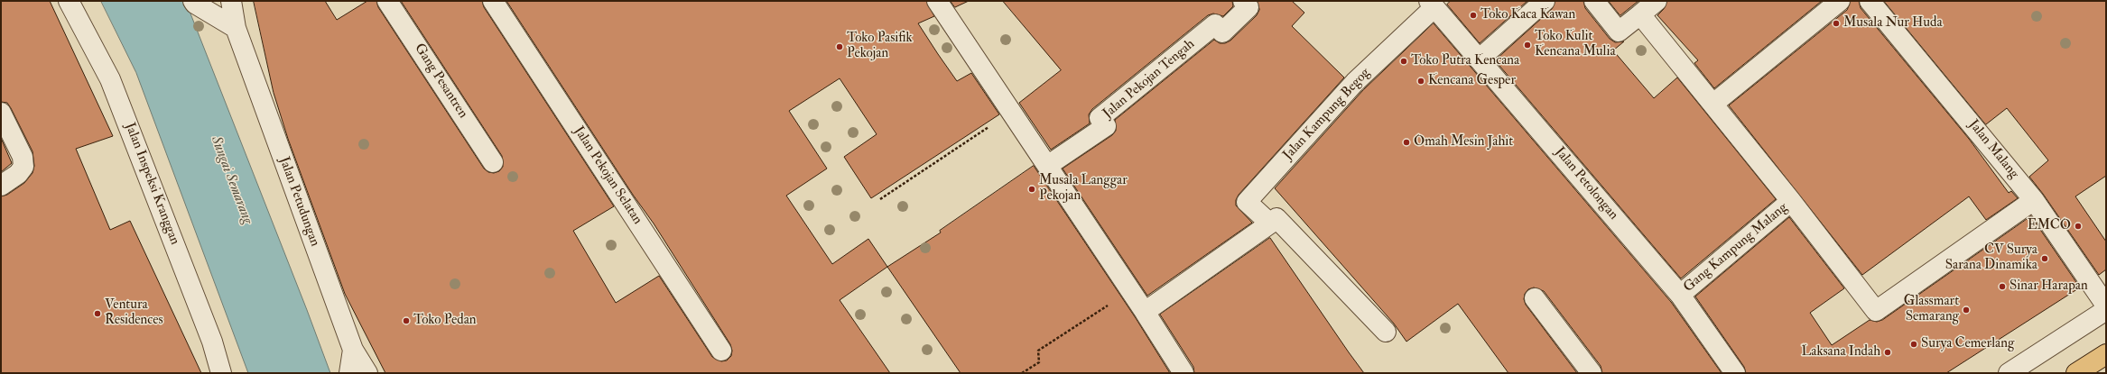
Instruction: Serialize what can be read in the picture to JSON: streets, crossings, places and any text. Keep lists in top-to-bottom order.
{
  "streets": {
    "street": [
      "Jalan Pekojan Tengah",
      "Gang Pesantren",
      "Jalan Kampung Begog",
      "Jalan Malang",
      "Jalan Pekojan Selatan",
      "Jalan Inspeksi Kranggan",
      "Jalan Petolongan",
      "Jalan Petudungan",
      "Gang Kampung Malang"
    ]
  },
  "crossings": [
    ["Jalan Kampung Begog", "Jalan Petolongan"],
    ["Jalan Malang", "Gang Kampung Malang"],
    ["Jalan Petolongan", "Gang Kampung Malang"]
  ],
  "water": ["Sungai Semarang"],
  "places": [
    "Toko Kaca Kawan",
    "Musala Nur Huda",
    "Toko Kulit Kencana Mulia",
    "Toko Pasifik Pekojan",
    "Toko Putra Kencana",
    "Kencana Gesper",
    "Omah Mesin Jahit",
    "Musala Langgar Pekojan",
    "EMCO",
    "CV Surya Sarana Dinamika",
    "Sinar Harapan",
    "Glassmart Semarang",
    "Ventura Residences",
    "Toko Pedan",
    "Surya Cemerlang",
    "Laksana Indah"
  ]
}
